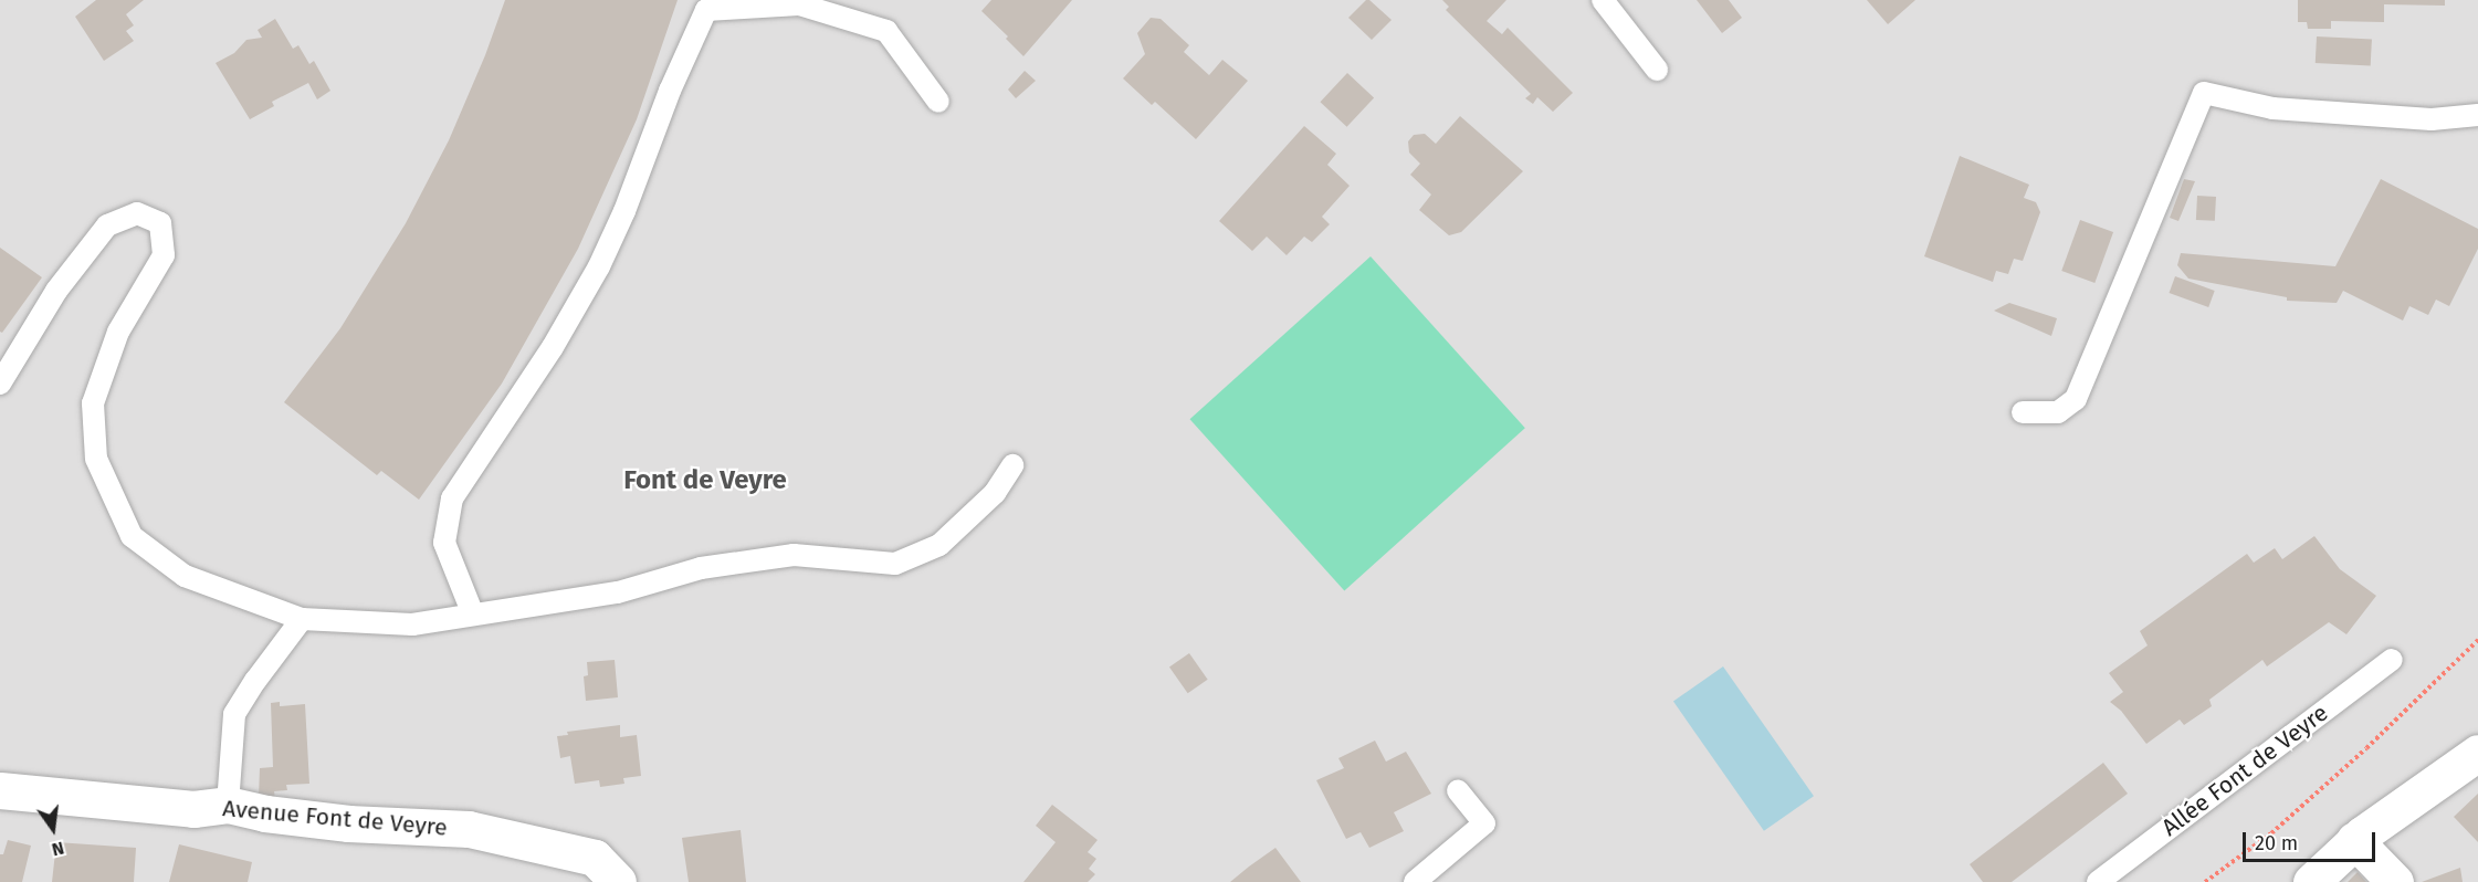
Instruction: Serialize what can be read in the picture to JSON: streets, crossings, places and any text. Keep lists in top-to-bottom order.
{
  "streets": {
    "street": ["Avenue Font de Veyre"],
    "lane": ["Allée Font de Veyre"]
  },
  "districts": ["Font de Veyre"],
  "scale_bar": "20 m",
  "north": "bottom"
}
